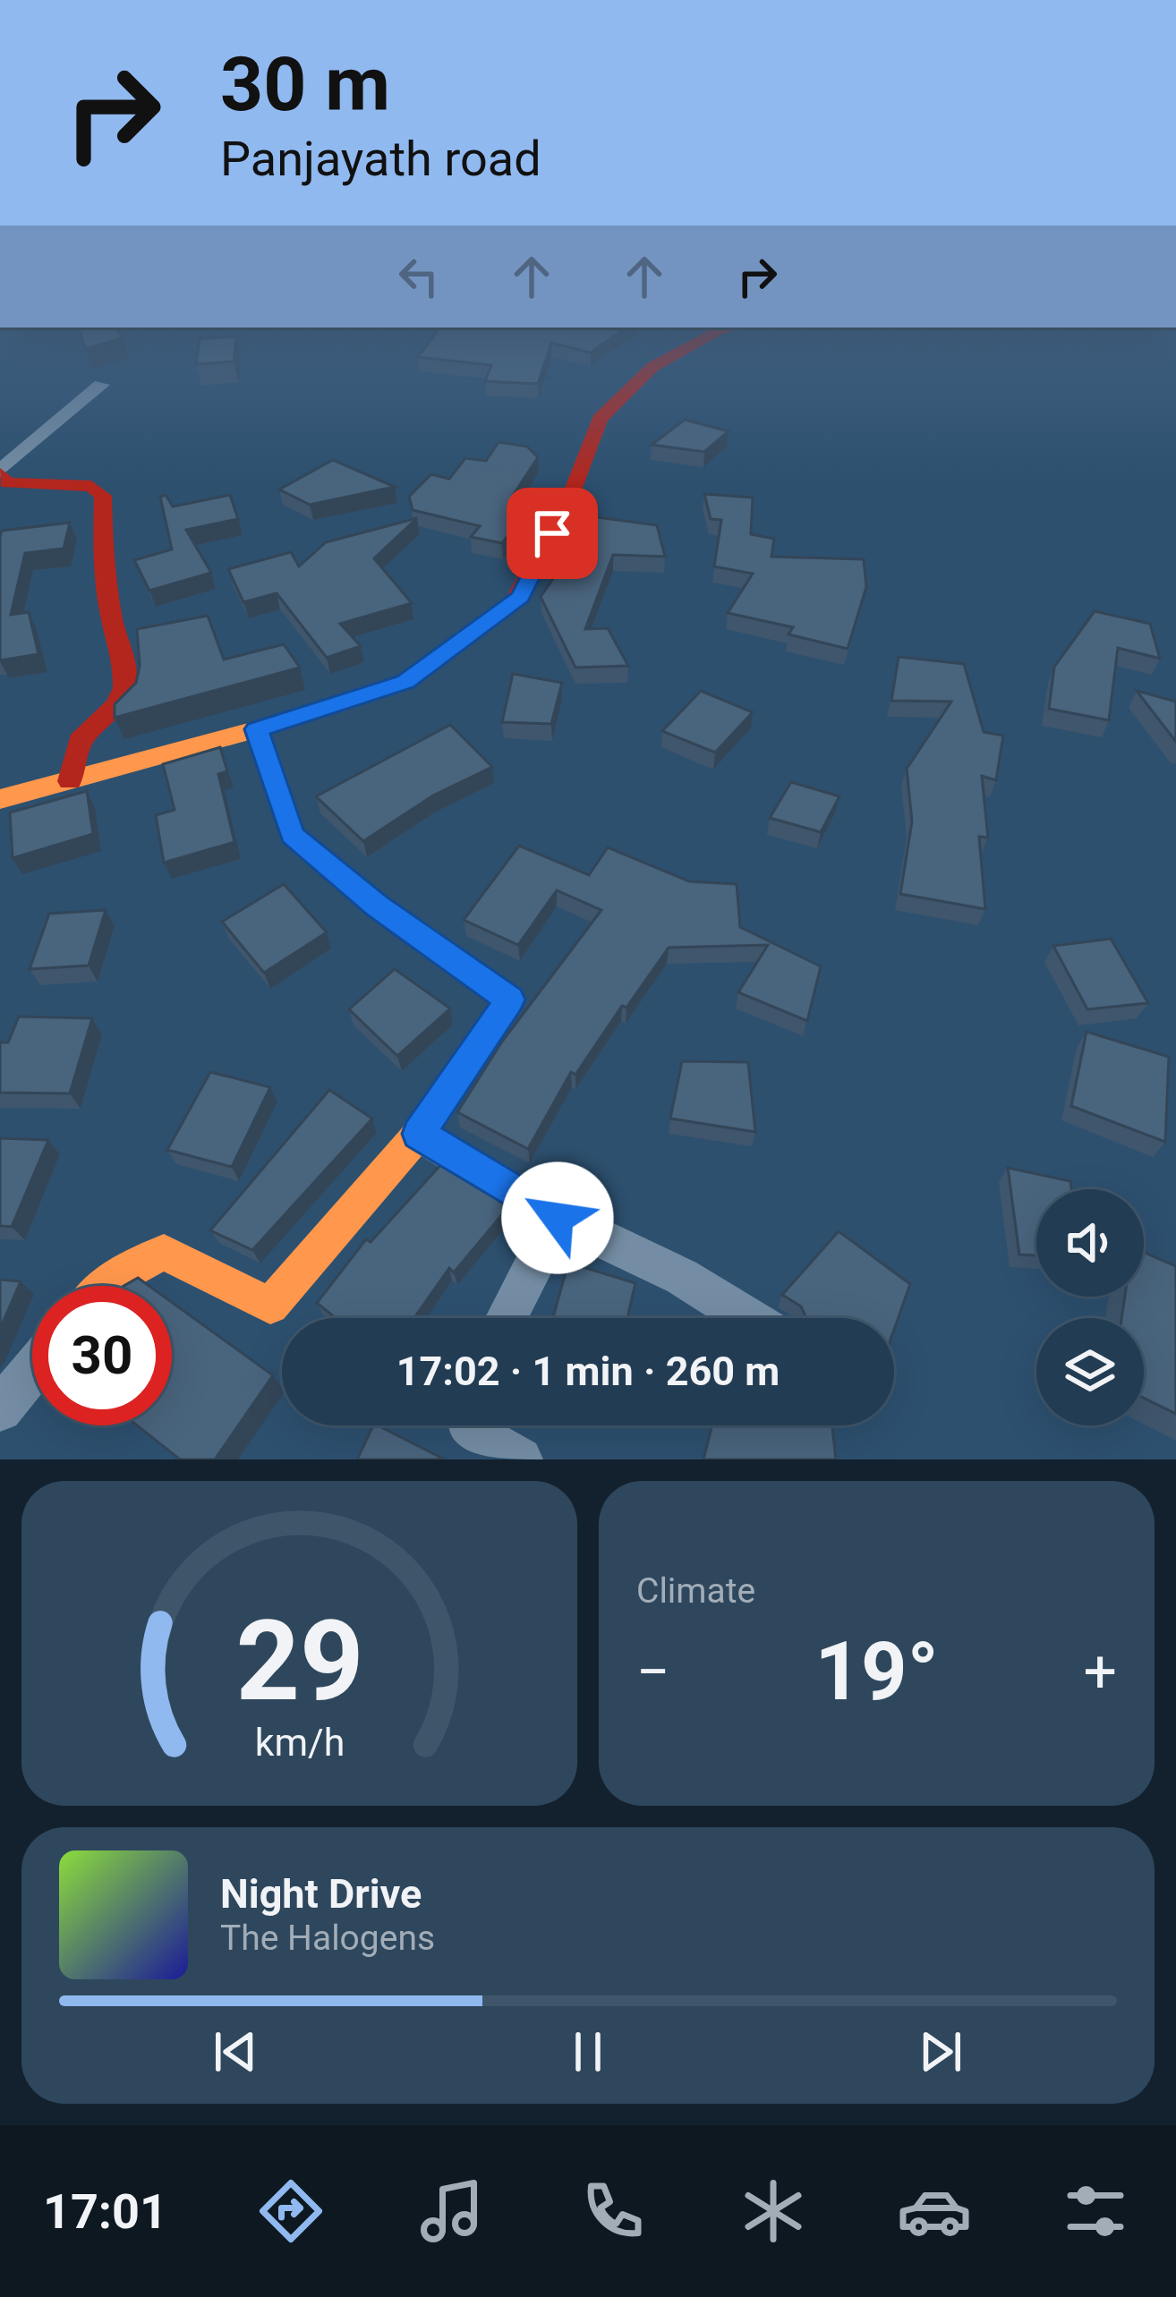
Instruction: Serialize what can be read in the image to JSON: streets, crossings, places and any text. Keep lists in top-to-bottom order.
{
  "page": {
    "turn": ["30 m", "Panjayath road"],
    "limit": "30",
    "trip": "17:02 · 1 min · 260 m",
    "tile": "Climate",
    "heat": ["−", "19°", "+"],
    "song": ["Night Drive", "The Halogens"],
    "tabs": "17:01",
    "gauge": ["29", "km/h"]
  }
}
